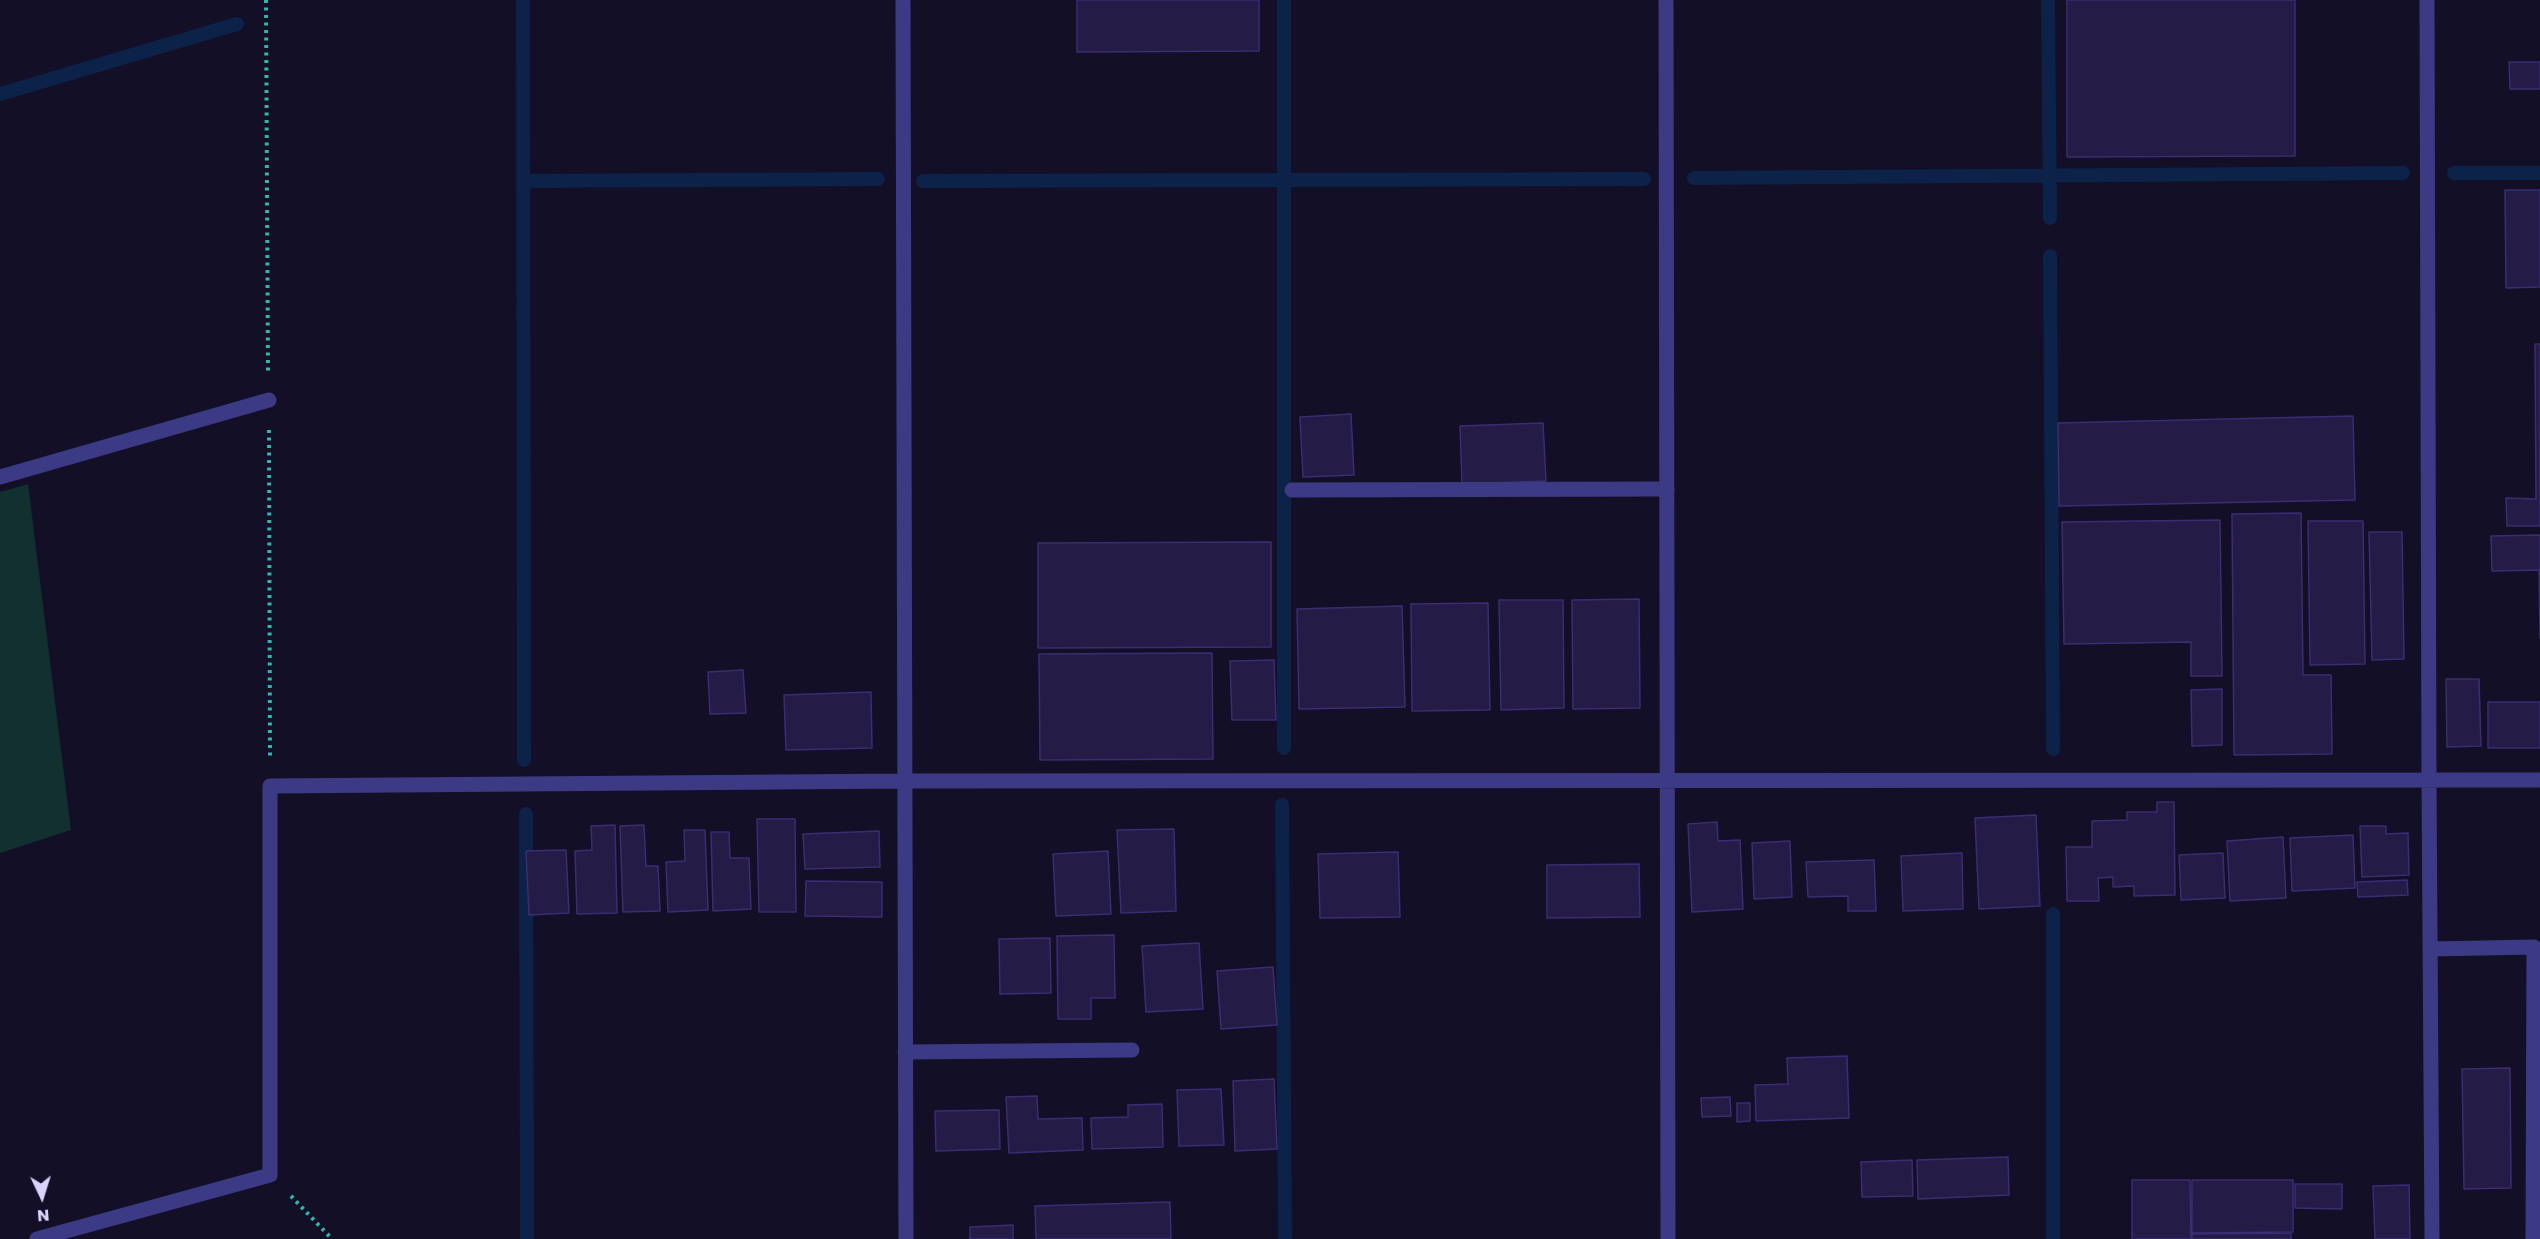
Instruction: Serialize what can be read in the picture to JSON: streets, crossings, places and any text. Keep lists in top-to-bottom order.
{
  "north": "bottom"
}
